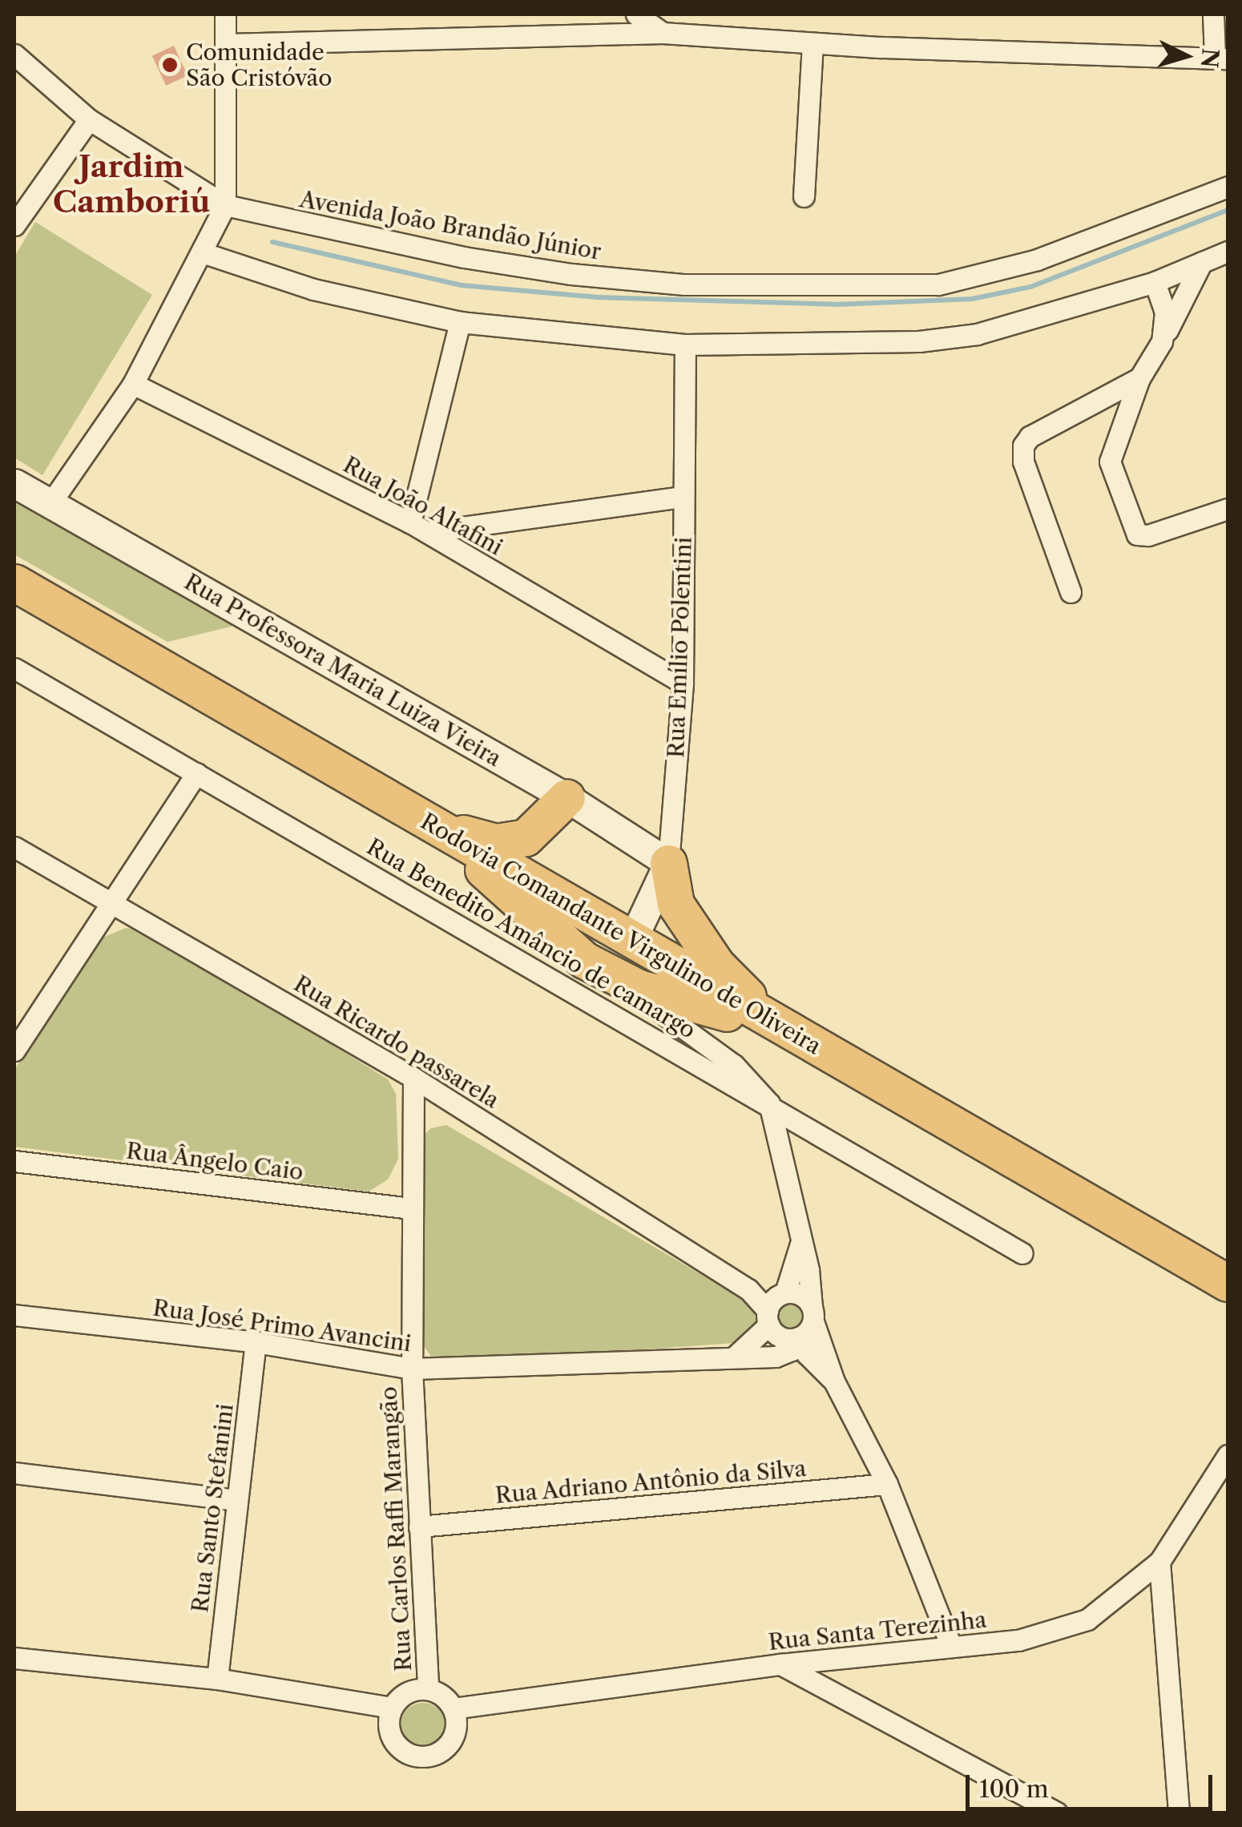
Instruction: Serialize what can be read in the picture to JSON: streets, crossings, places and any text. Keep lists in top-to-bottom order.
{
  "streets": {
    "highway": ["Rodovia Comandante Virgulino de Oliveira"],
    "street": [
      "Avenida João Brandão Júnior",
      "Rua João Altafini",
      "Rua Emílio Polentini",
      "Rua Professora Maria Luiza Vieira",
      "Rua Benedito Amâncio de camargo",
      "Rua Ricardo passarela",
      "Rua Ângelo Caio",
      "Rua José Primo Avancini",
      "Rua Adriano Antônio da Silva",
      "Rua Santo Stefanini",
      "Rua Carlos Raffi Marangão",
      "Rua Santa Terezinha"
    ]
  },
  "crossings": [
    ["Rua João Altafini", "Rua Emílio Polentini"],
    ["Rua Emílio Polentini", "Rua Professora Maria Luiza Vieira"],
    ["Rua Emílio Polentini", "Rodovia Comandante Virgulino de Oliveira"],
    ["Rua Ricardo passarela", "Rua José Primo Avancini"],
    ["Rua Ricardo passarela", "Rua Carlos Raffi Marangão"],
    ["Rua Ângelo Caio", "Rua Carlos Raffi Marangão"],
    ["Rua José Primo Avancini", "Rua Santo Stefanini"],
    ["Rua José Primo Avancini", "Rua Carlos Raffi Marangão"],
    ["Rua Adriano Antônio da Silva", "Rua Carlos Raffi Marangão"],
    ["Rua Carlos Raffi Marangão", "Rua Santa Terezinha"]
  ],
  "districts": ["Jardim Camboriú"],
  "places": ["Comunidade São Cristóvão"],
  "scale_bar": "100 m",
  "north": "right"
}
